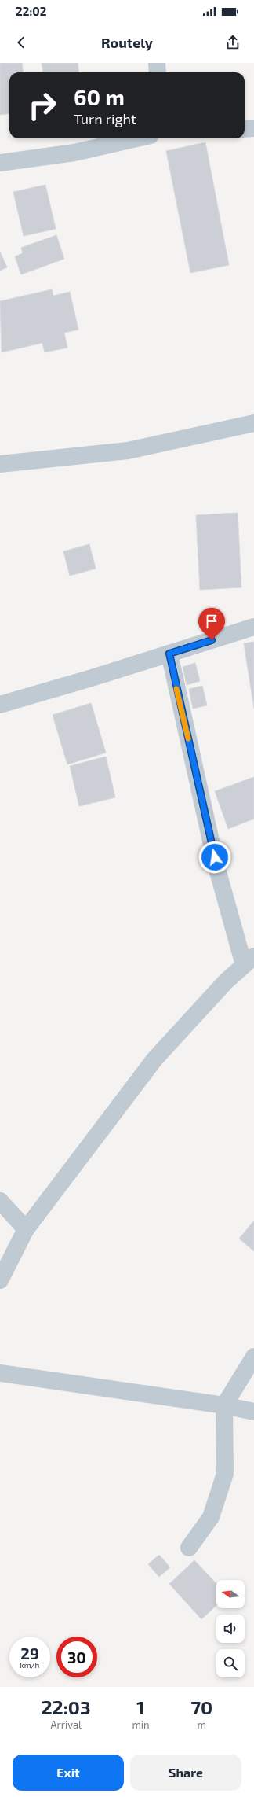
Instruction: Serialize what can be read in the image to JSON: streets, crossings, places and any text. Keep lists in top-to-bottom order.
{
  "north": "left",
  "page": {
    "status": "22:02",
    "header": "Routely",
    "turn": ["60 m", "Turn right"],
    "speed": "29 km/h",
    "limit": "30",
    "eta": [
      "22:03",
      "Arrival",
      "1",
      "min",
      "70",
      "m"
    ],
    "buttons": ["Exit", "Share"]
  }
}
